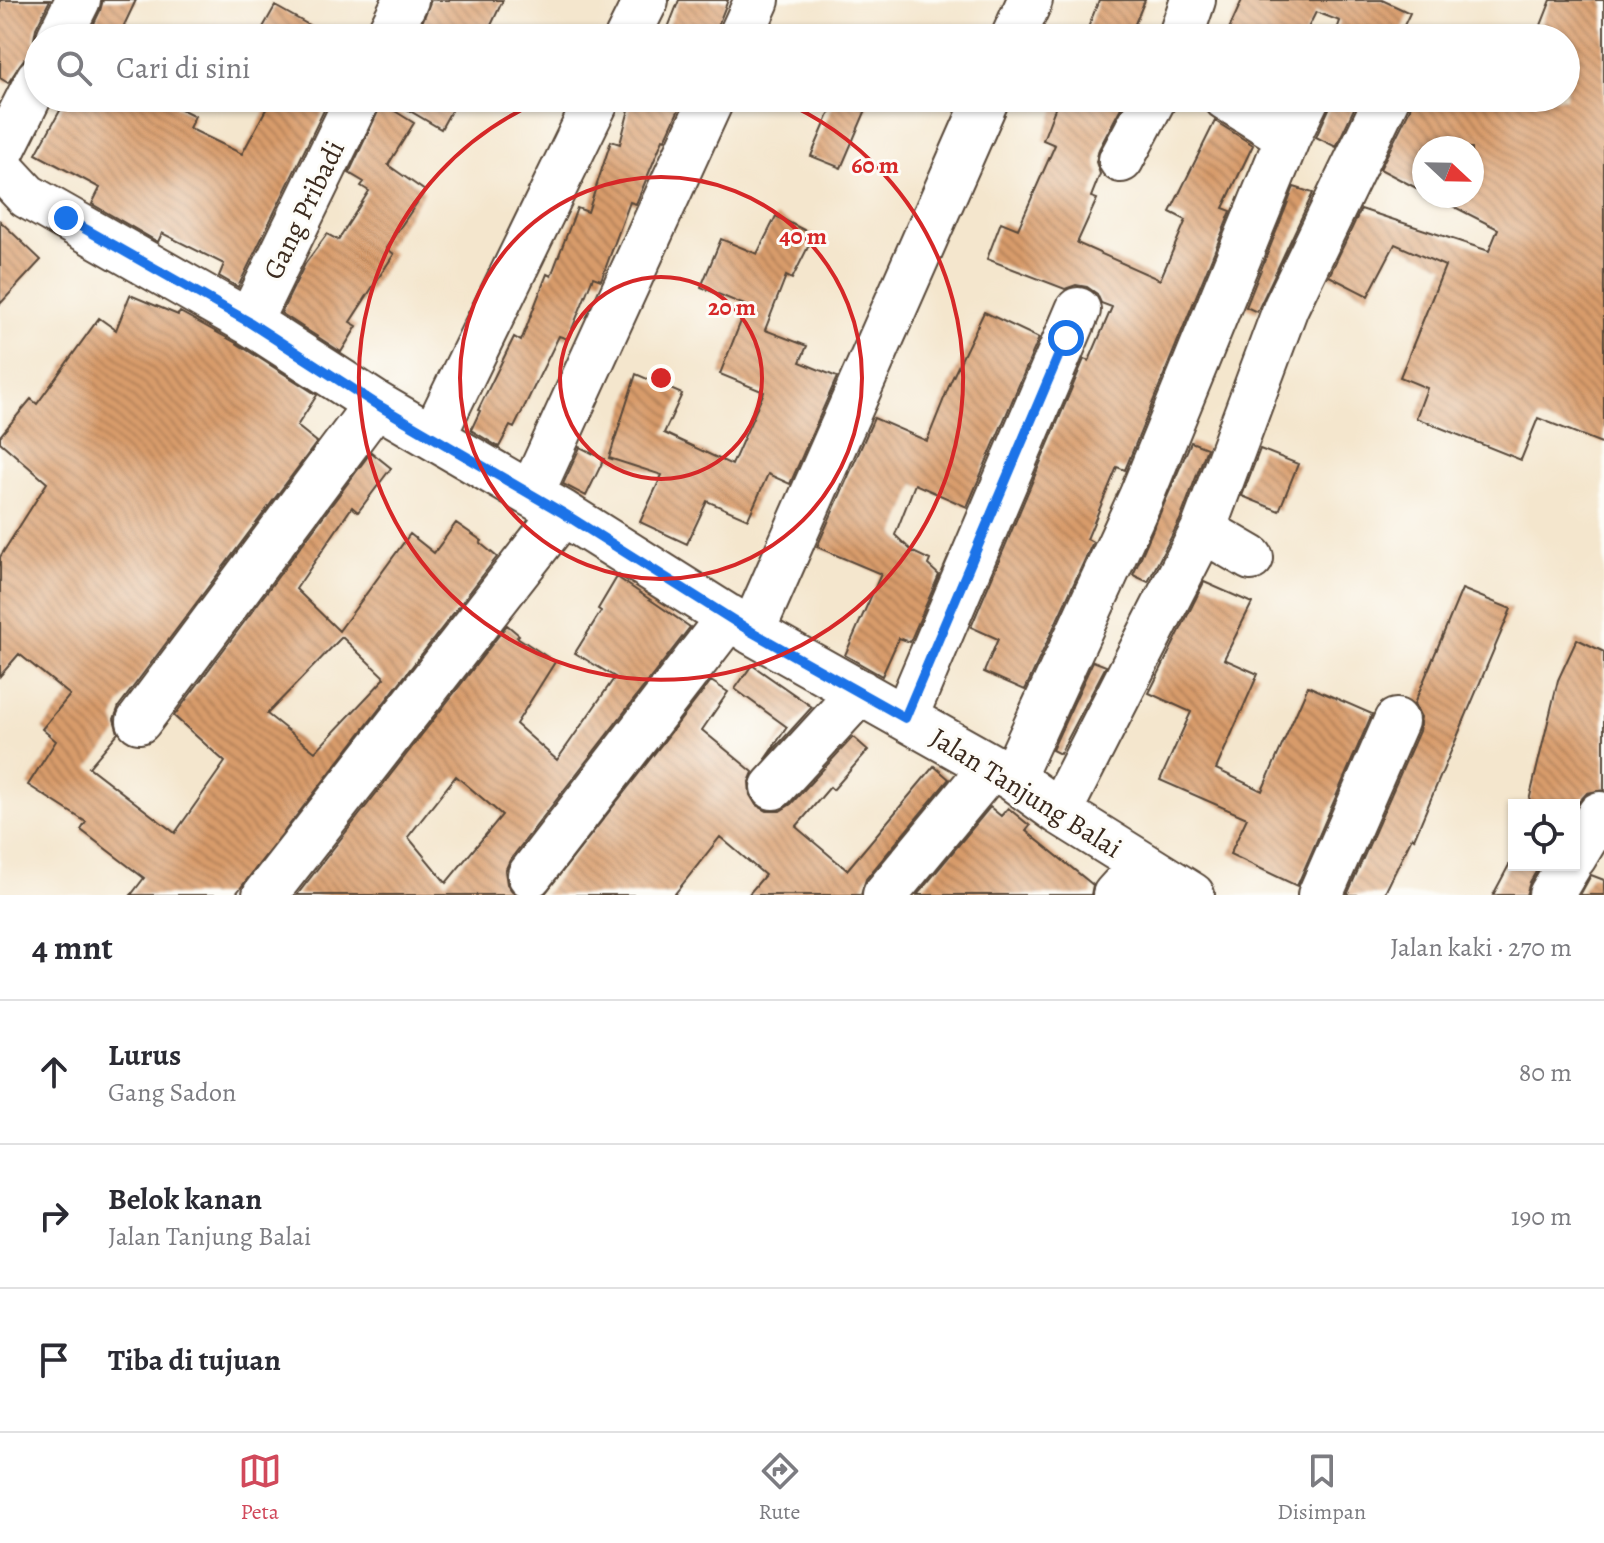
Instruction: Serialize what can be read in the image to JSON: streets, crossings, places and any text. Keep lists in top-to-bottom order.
{
  "streets": {
    "street": ["Gang Pribadi", "Jalan Tanjung Balai"]
  },
  "crossings": [
    ["Gang Pribadi", "Jalan Tanjung Balai"]
  ],
  "north": "right",
  "page": {
    "search": "Cari di sini",
    "heading": ["4 mnt", "Jalan kaki · 270 m"],
    "list": [
      ["Lurus", "Gang Sadon", "80 m"],
      ["Belok kanan", "Jalan Tanjung Balai", "190 m"],
      "Tiba di tujuan"
    ],
    "nav": ["Peta", "Rute", "Disimpan"]
  },
  "rings": ["60 m", "40 m", "20 m"]
}
